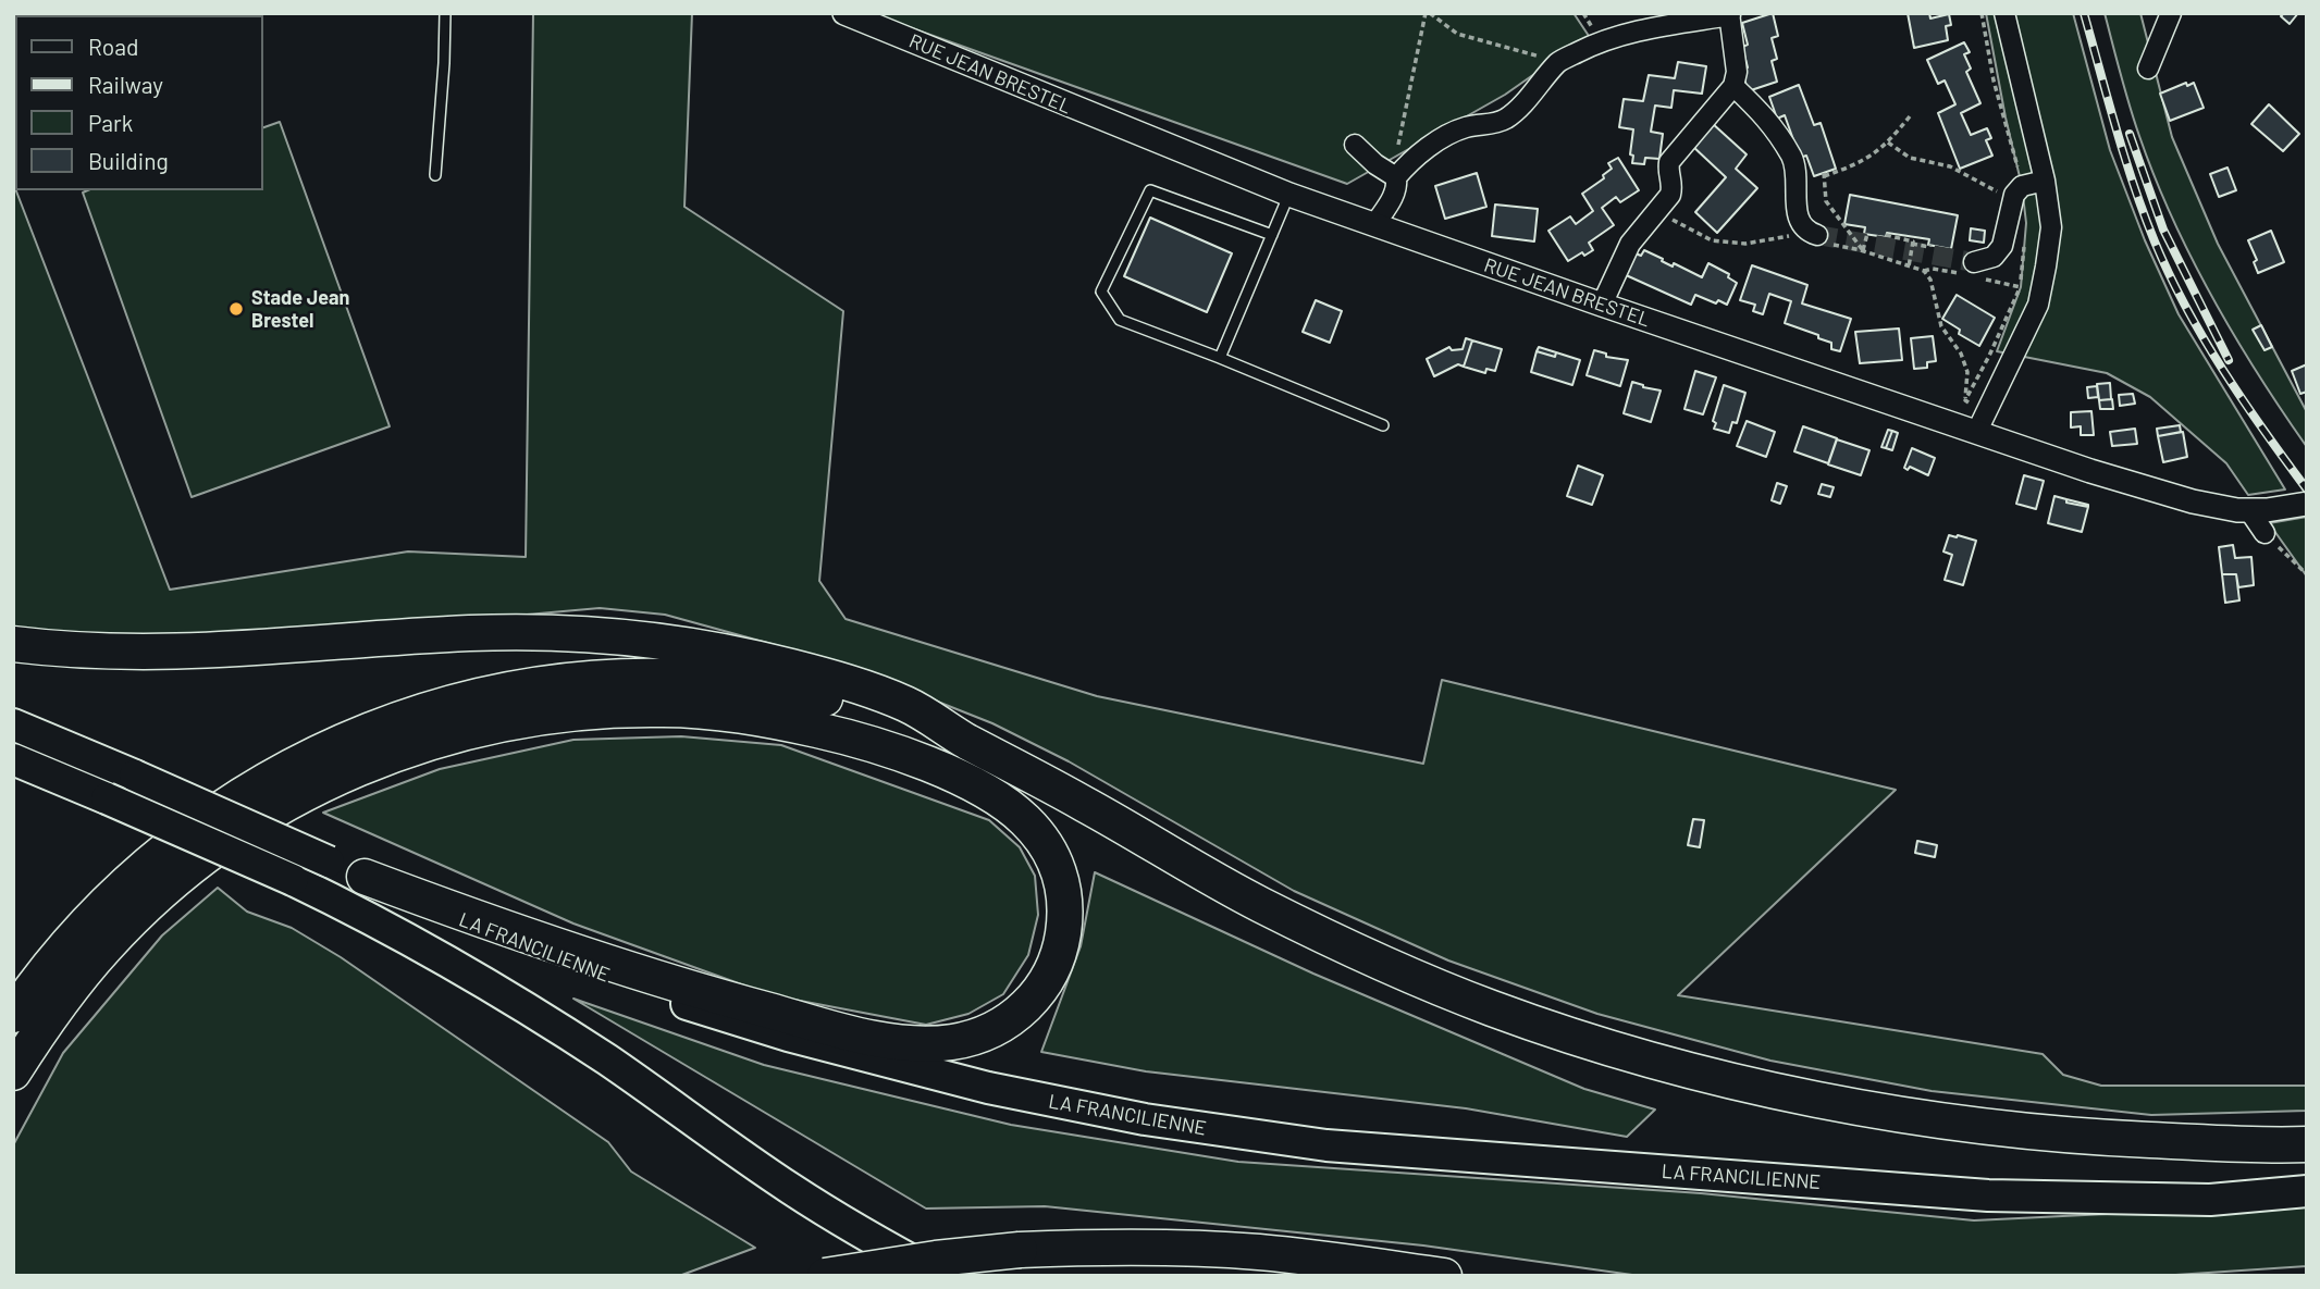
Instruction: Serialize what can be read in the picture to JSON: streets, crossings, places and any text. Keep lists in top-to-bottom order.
{
  "streets": {
    "highway": ["LA FRANCILIENNE"],
    "street": ["RUE JEAN BRESTEL"]
  },
  "places": ["Stade Jean Brestel"],
  "legend": [
    "Road",
    "Railway",
    "Park",
    "Building"
  ]
}
